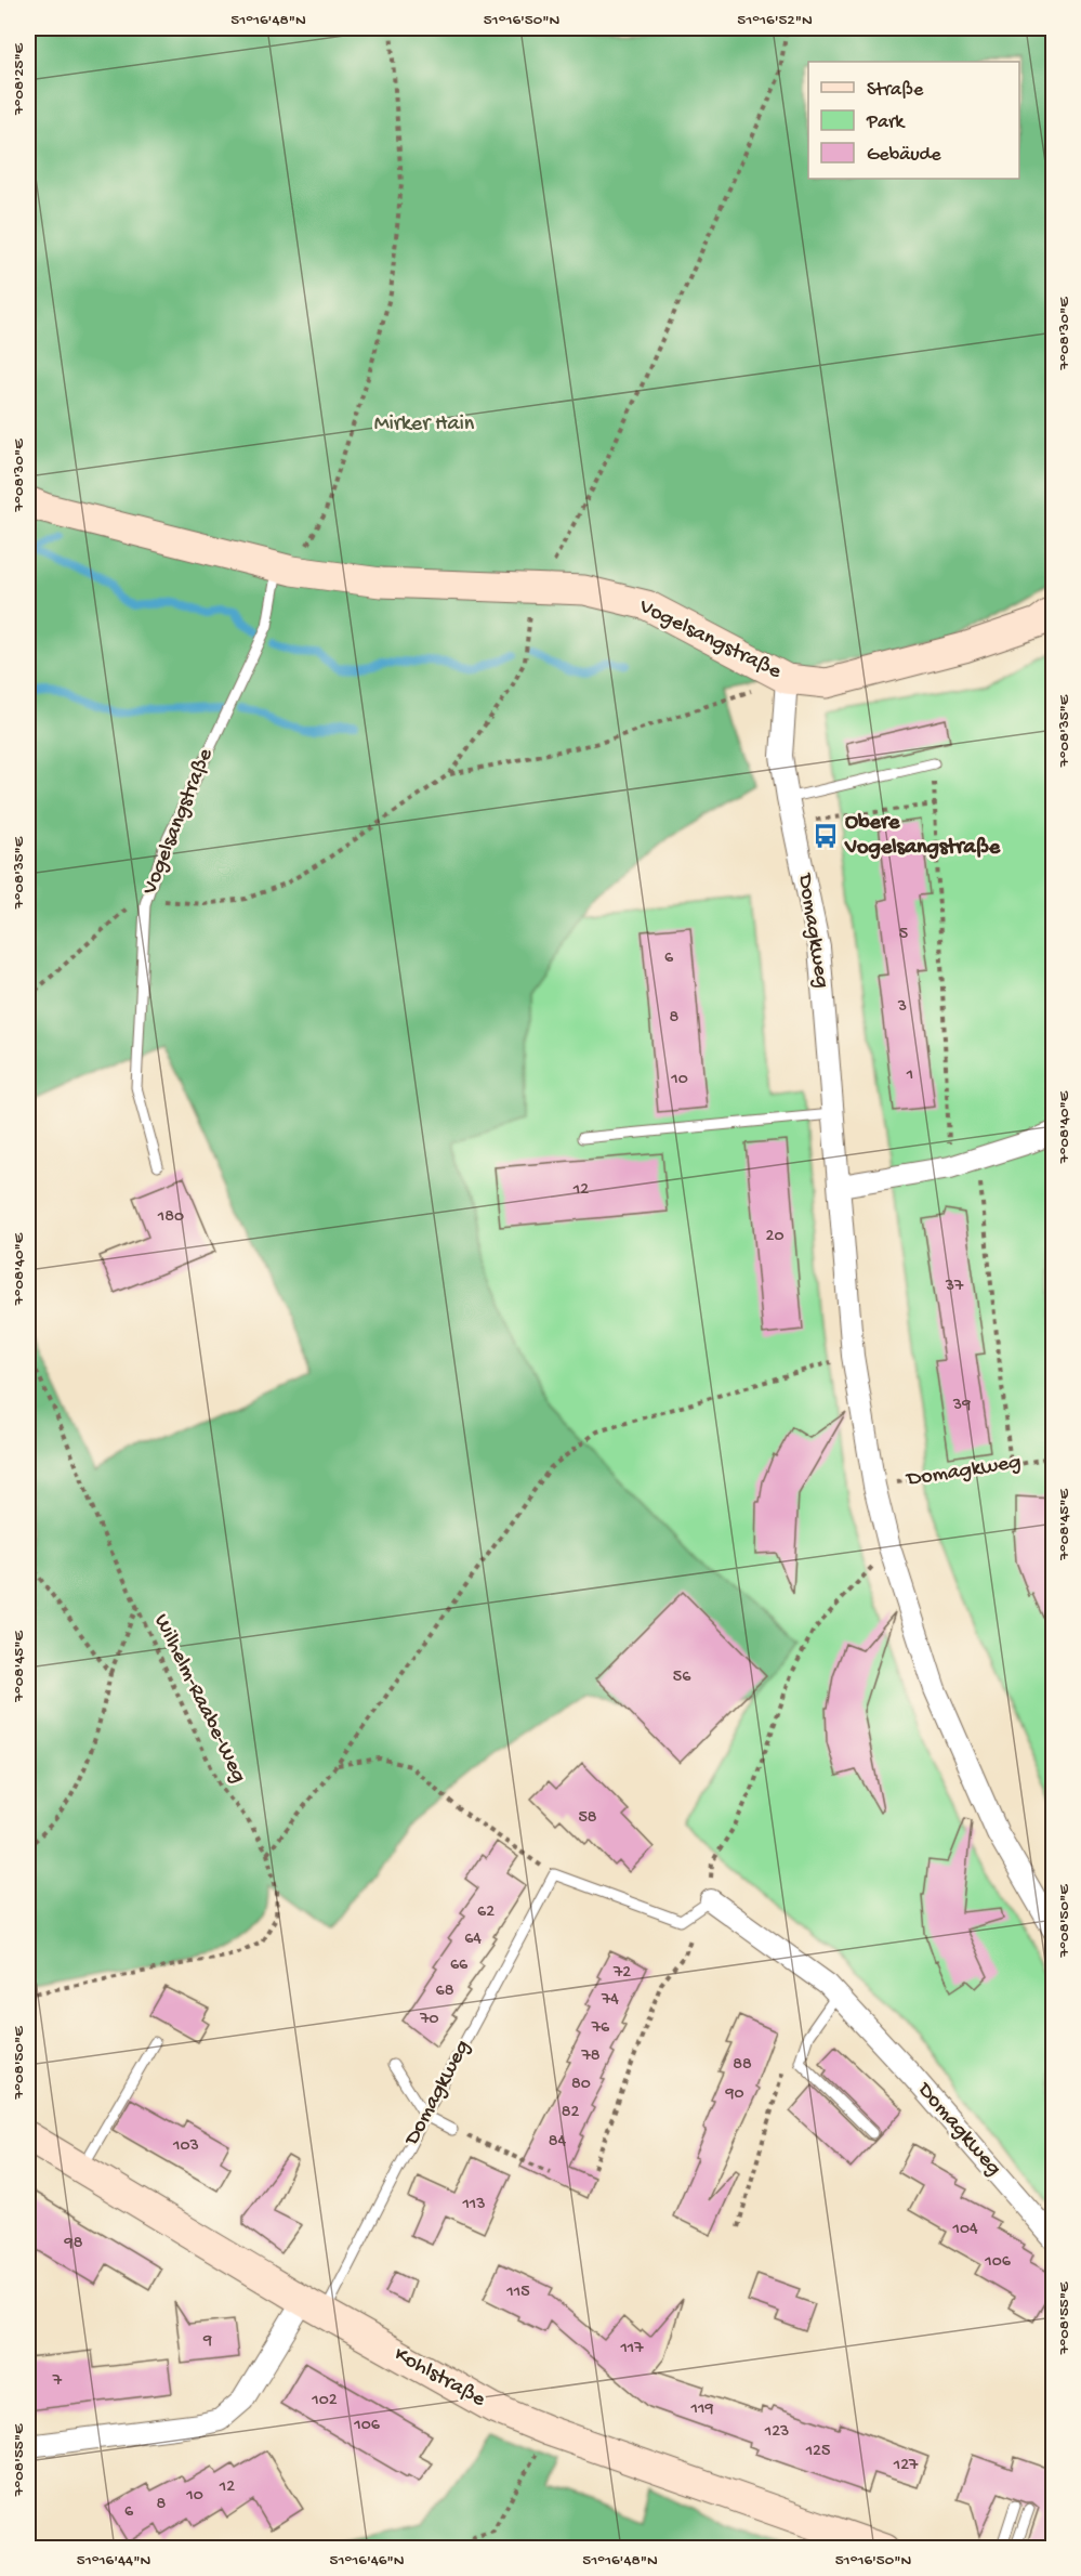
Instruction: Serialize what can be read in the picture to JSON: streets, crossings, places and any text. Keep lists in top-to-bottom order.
{
  "streets": {
    "street": ["Vogelsangstraße", "Domagkweg", "Kohlstraße"],
    "path": ["Wilhelm-Raabe-Weg"]
  },
  "crossings": [
    ["Vogelsangstraße", "Domagkweg"],
    ["Domagkweg", "Kohlstraße"]
  ],
  "parks": ["Mirker Hain"],
  "places": {
    "bus stop": ["Obere Vogelsangstraße"]
  },
  "house_numbers": [
    "5",
    "6",
    "3",
    "8",
    "1",
    "10",
    "12",
    "180",
    "20",
    "37",
    "39",
    "56",
    "58",
    "62",
    "64",
    "66",
    "72",
    "68",
    "74",
    "70",
    "76",
    "78",
    "88",
    "80",
    "90",
    "82",
    "84",
    "103",
    "113",
    "104",
    "98",
    "106",
    "115",
    "9",
    "117",
    "7",
    "102",
    "119",
    "106",
    "123",
    "125",
    "127",
    "12",
    "10",
    "8",
    "6"
  ],
  "legend": ["Straße", "Park", "Gebäude"],
  "coordinates": [
    "51°16'48\"N",
    "51°16'50\"N",
    "51°16'52\"N",
    "7°08'25\"E",
    "7°08'30\"E",
    "7°08'35\"E",
    "7°08'40\"E",
    "7°08'45\"E",
    "7°08'50\"E",
    "7°08'55\"E",
    "51°16'44\"N",
    "51°16'46\"N"
  ]
}
